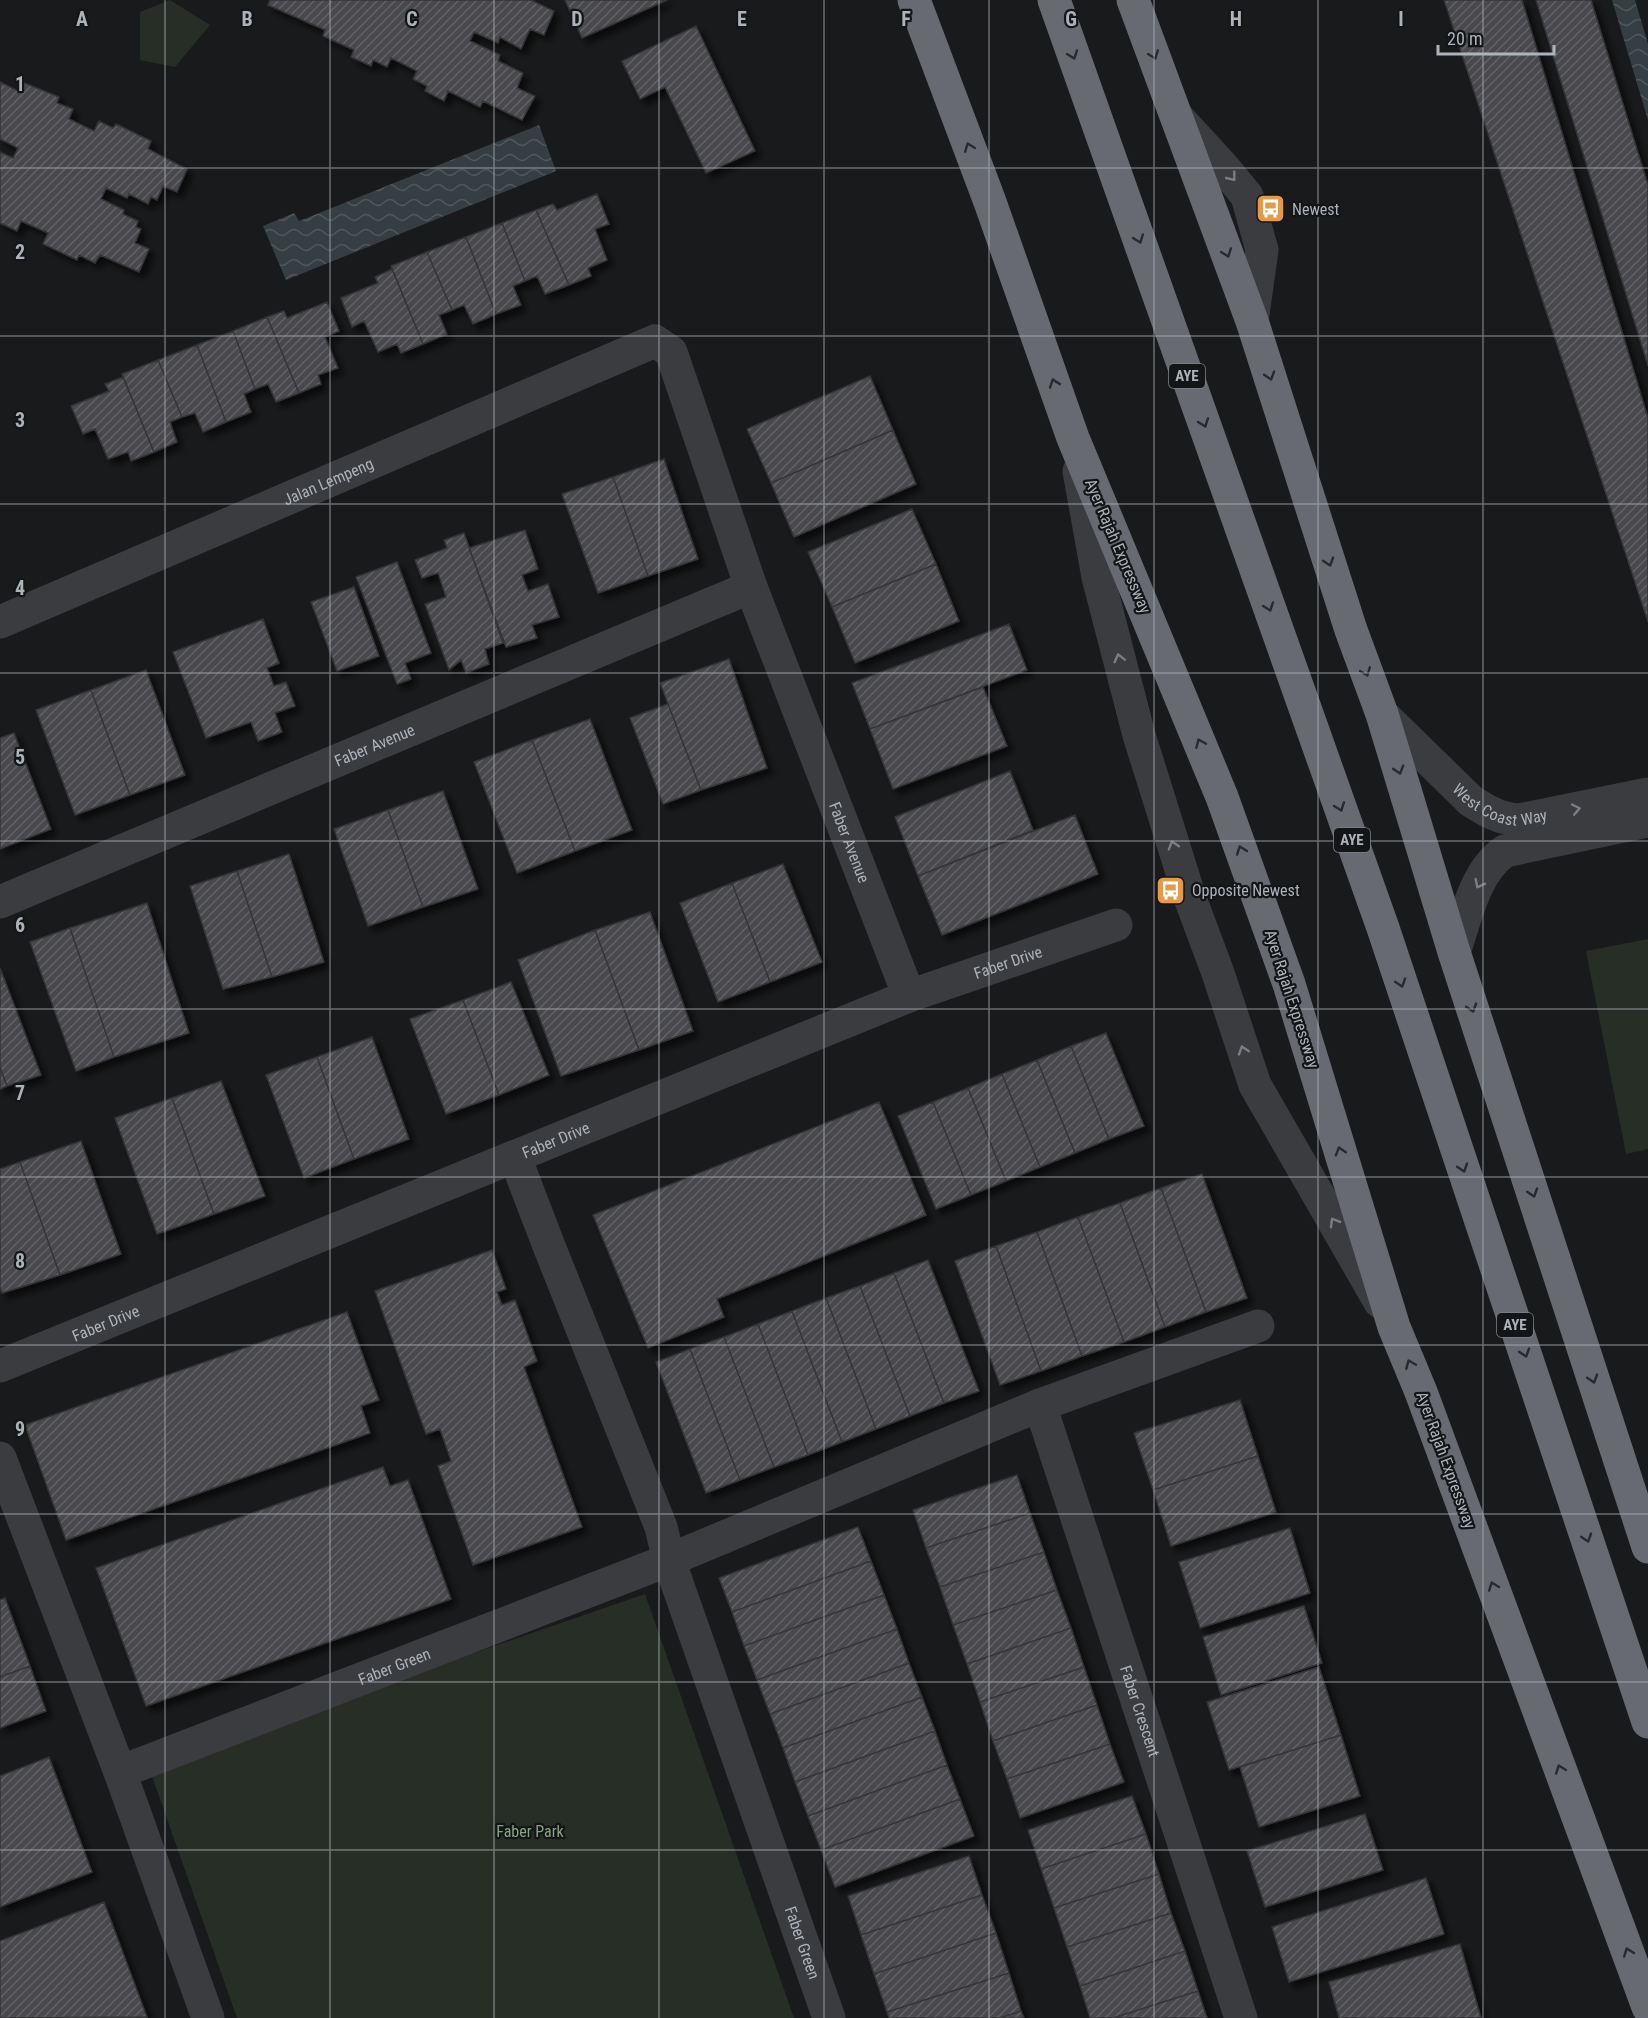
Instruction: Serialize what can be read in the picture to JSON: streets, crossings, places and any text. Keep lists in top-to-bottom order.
{
  "streets": {
    "highway": ["AYE", "Ayer Rajah Expressway"],
    "street": [
      "Jalan Lempeng",
      "Faber Avenue",
      "West Coast Way",
      "Faber Drive",
      "Faber Green",
      "Faber Crescent"
    ]
  },
  "crossings": [
    ["Jalan Lempeng", "Faber Avenue"],
    ["Faber Avenue", "Faber Drive"],
    ["Faber Drive", "Faber Green"]
  ],
  "parks": ["Faber Park"],
  "places": {
    "bus stop": ["Newest", "Opposite Newest"]
  },
  "scale_bar": "20 m",
  "grid": {
    "columns": [
      "A",
      "B",
      "C",
      "D",
      "E",
      "F",
      "G",
      "H",
      "I"
    ],
    "rows": [
      "1",
      "2",
      "3",
      "4",
      "5",
      "6",
      "7",
      "8",
      "9"
    ]
  }
}
